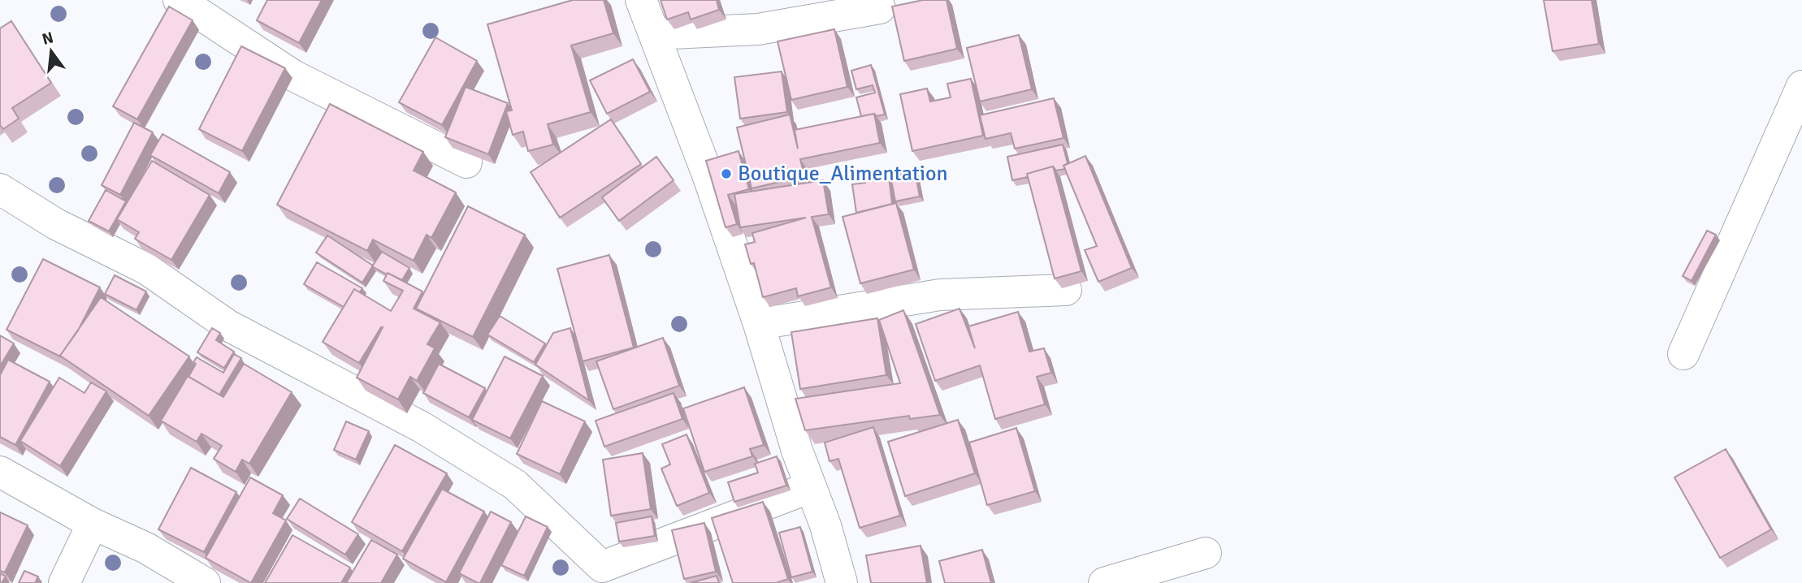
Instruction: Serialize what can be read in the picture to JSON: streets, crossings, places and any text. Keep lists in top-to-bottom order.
{
  "places": ["Boutique_Alimentation"],
  "north": "top"
}
